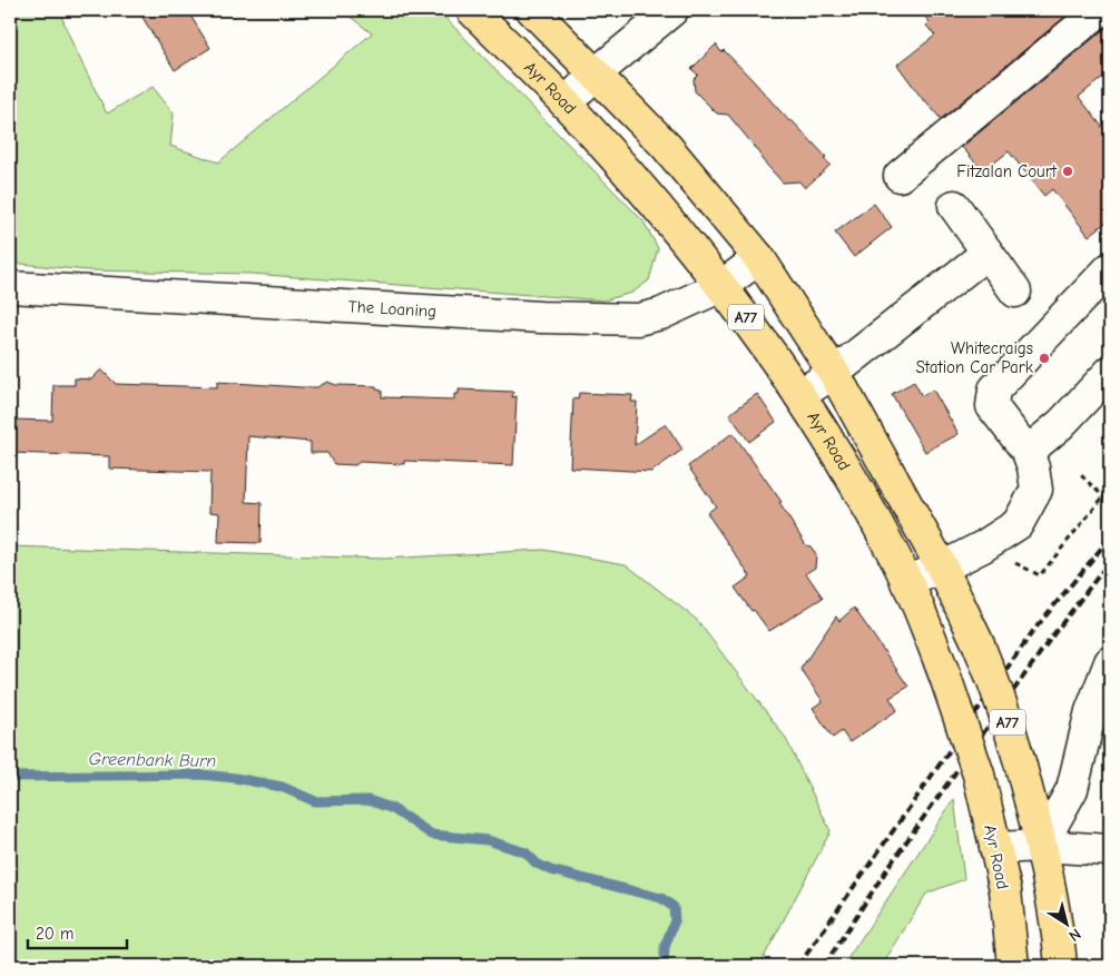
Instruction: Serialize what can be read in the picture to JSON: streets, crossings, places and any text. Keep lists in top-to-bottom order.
{
  "streets": {
    "main road": ["Ayr Road", "A77"],
    "street": ["The Loaning"]
  },
  "crossings": [
    ["Ayr Road", "The Loaning"],
    ["The Loaning", "A77"]
  ],
  "water": ["Greenbank Burn"],
  "places": ["Fitzalan Court", "Whitecraigs Station Car Park"],
  "scale_bar": "20 m",
  "north": "bottom right"
}
